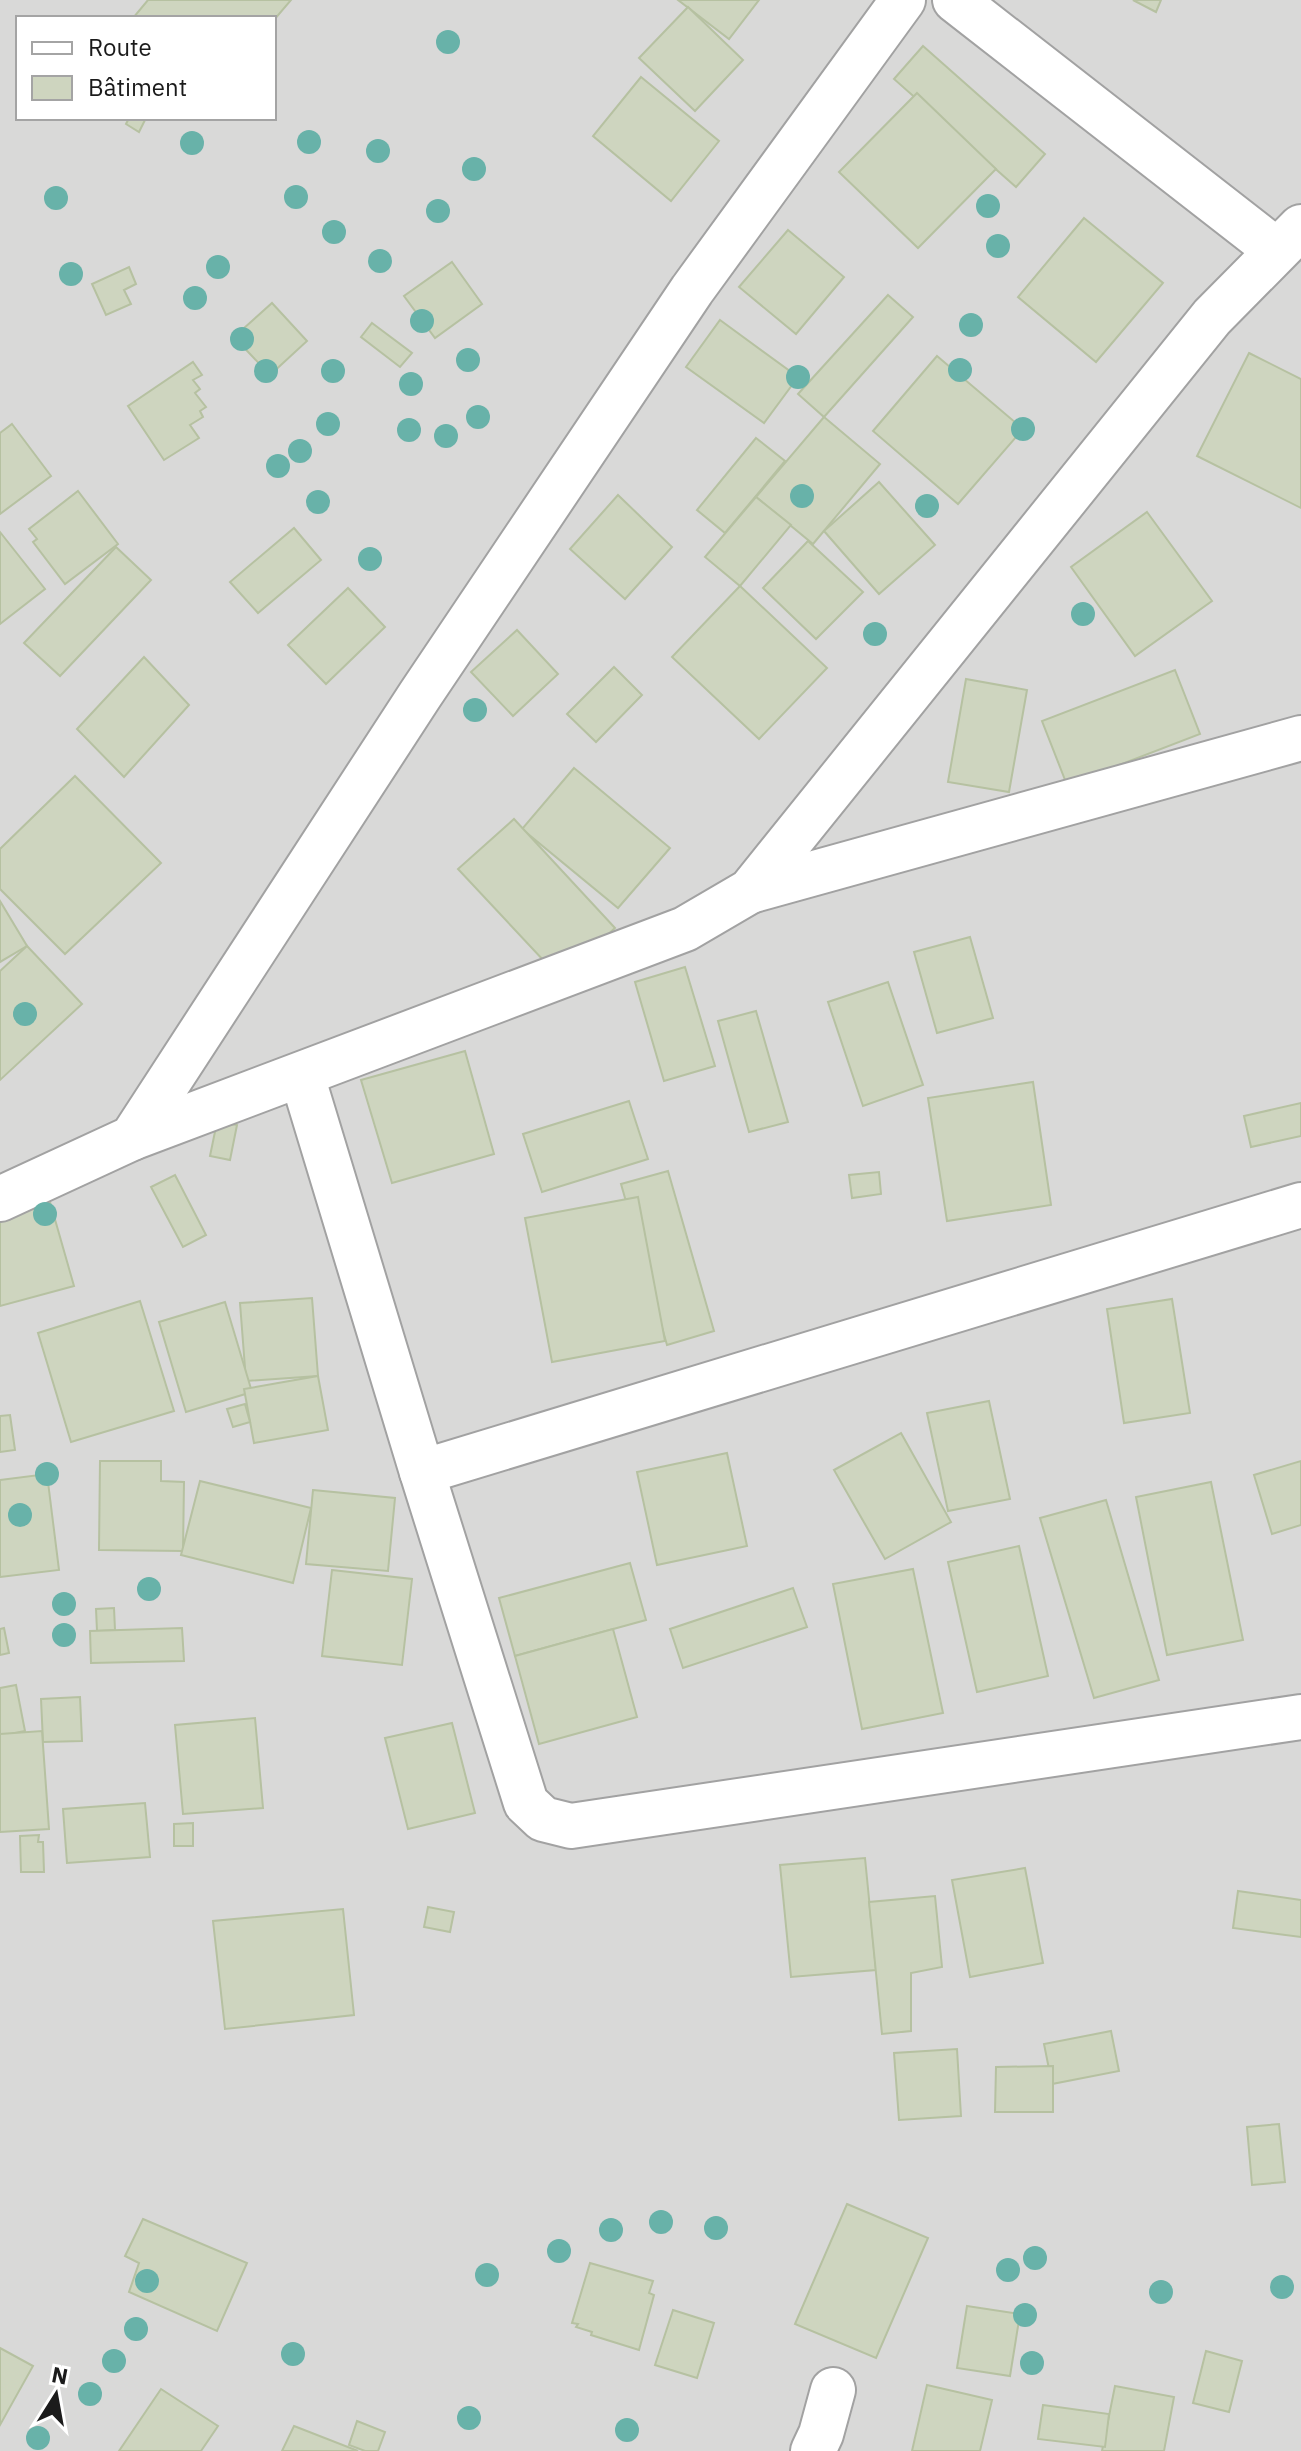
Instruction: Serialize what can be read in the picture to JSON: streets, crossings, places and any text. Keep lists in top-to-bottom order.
{
  "legend": ["Route", "Bâtiment"],
  "north": "top"
}
